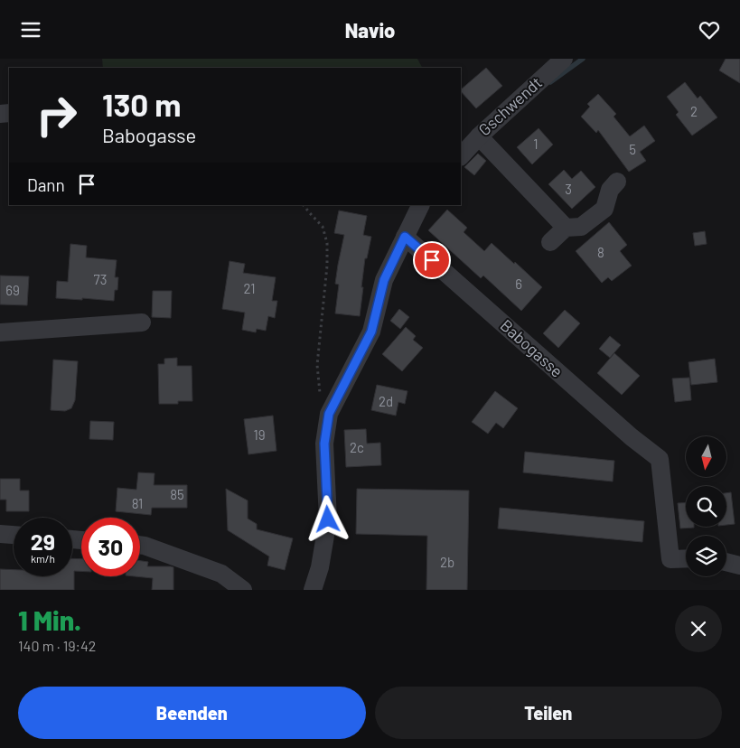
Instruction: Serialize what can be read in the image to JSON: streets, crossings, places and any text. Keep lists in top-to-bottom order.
{
  "streets": {
    "street": ["Gschwendt", "Babogasse"]
  },
  "house_numbers": [
    "2",
    "1",
    "5",
    "3",
    "8",
    "73",
    "6",
    "21",
    "69",
    "2d",
    "19",
    "2c",
    "85",
    "81",
    "2b"
  ],
  "north": "bottom",
  "page": {
    "header": "Navio",
    "turn": ["130 m", "Babogasse"],
    "then": "Dann",
    "speed": "29 km/h",
    "limit": "30",
    "heading": ["1 Min.", "140 m · 19:42"],
    "buttons": ["Beenden", "Teilen"]
  }
}
